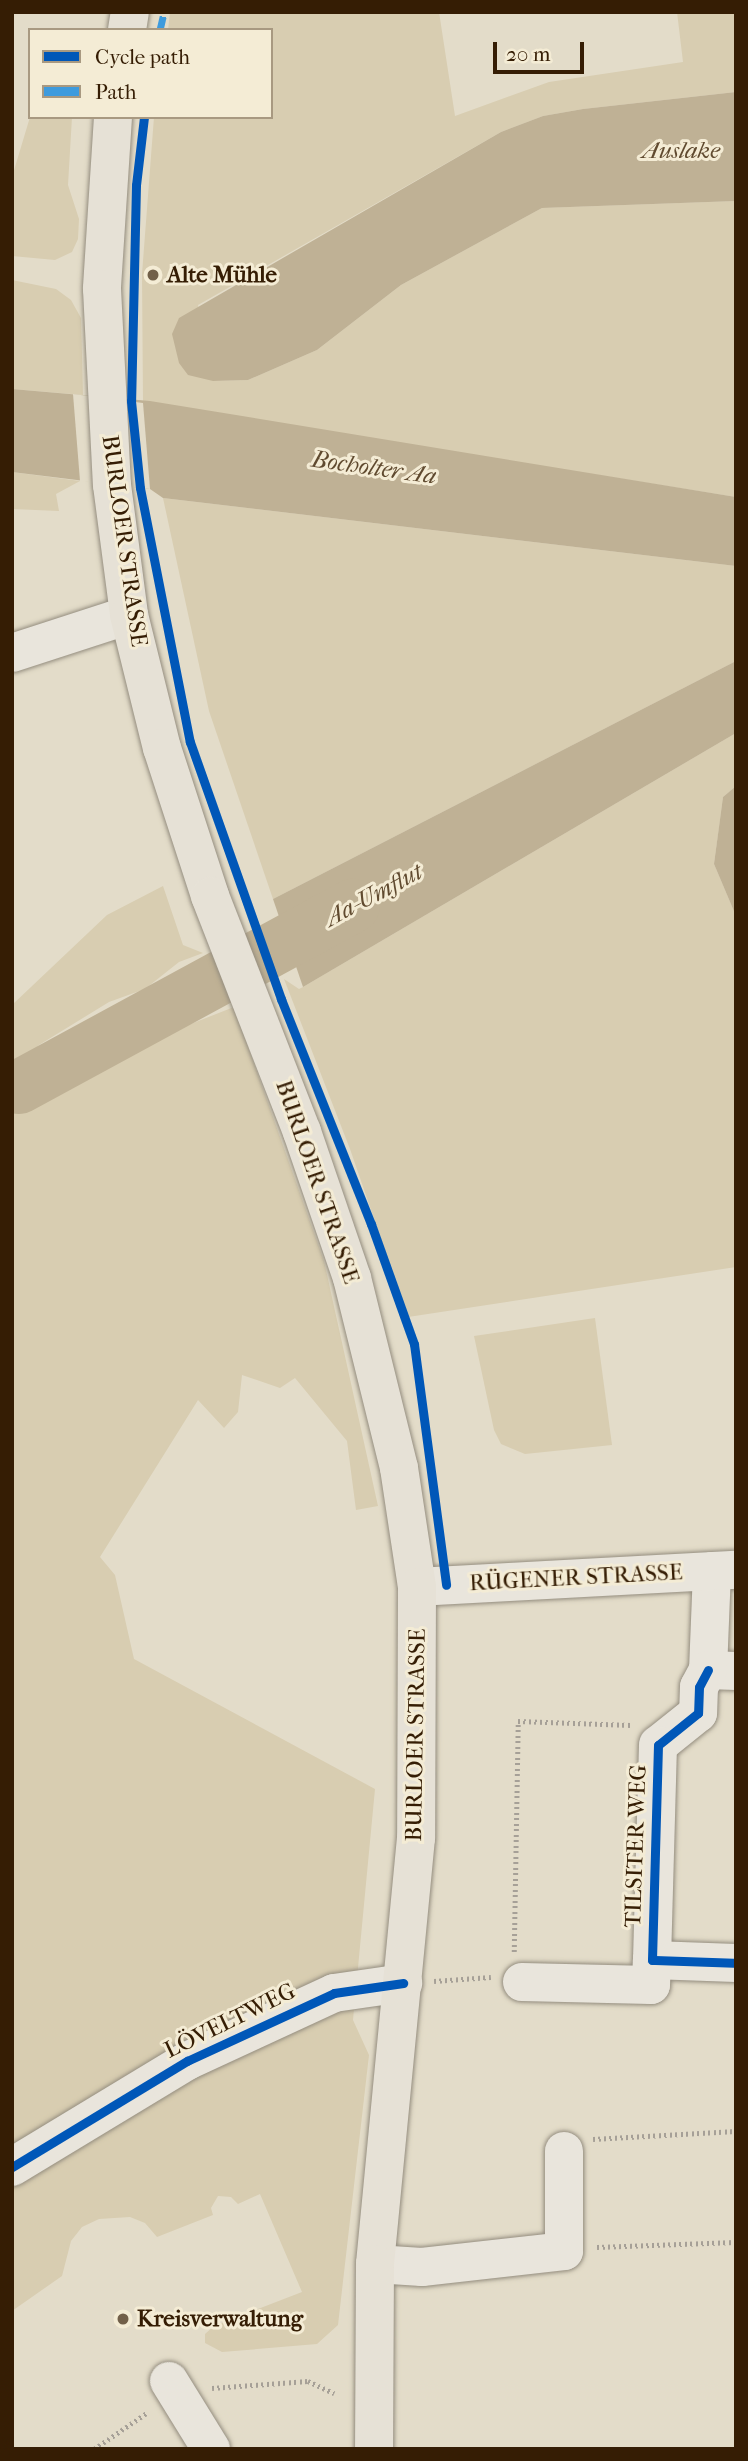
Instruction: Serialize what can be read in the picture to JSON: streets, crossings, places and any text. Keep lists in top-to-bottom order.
{
  "streets": {
    "main road": ["BURLOER STRASSE"],
    "street": ["RÜGENER STRASSE", "TILSITER WEG", "LÖVELTWEG"]
  },
  "crossings": [
    ["BURLOER STRASSE", "RÜGENER STRASSE"],
    ["BURLOER STRASSE", "LÖVELTWEG"],
    ["RÜGENER STRASSE", "TILSITER WEG"]
  ],
  "water": ["Auslake", "Bocholter Aa", "Aa-Umflut"],
  "places": ["Alte Mühle", "Kreisverwaltung"],
  "legend": ["Cycle path", "Path"],
  "scale_bar": "20 m"
}
